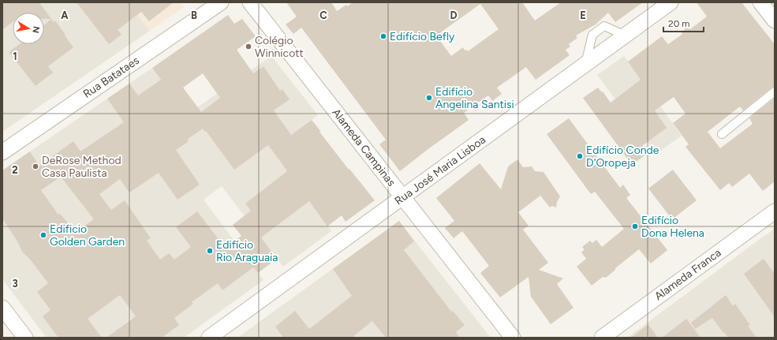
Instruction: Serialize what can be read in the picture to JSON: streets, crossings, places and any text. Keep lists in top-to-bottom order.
{
  "streets": {
    "street": [
      "Rua Batataes",
      "Alameda Campinas",
      "Rua José Maria Lisboa",
      "Alameda Franca"
    ]
  },
  "crossings": [
    ["Alameda Campinas", "Rua José Maria Lisboa"]
  ],
  "places": [
    "Edifício Befly",
    "Colégio Winnicott",
    "Edifício Angelina Santisi",
    "Edifício Conde D'Oropeja",
    "DeRose Method Casa Paulista",
    "Edifício Dona Helena",
    "Edificio Golden Garden",
    "Edifício Rio Araguaia"
  ],
  "scale_bar": "20 m",
  "north": "right",
  "grid": {
    "columns": [
      "A",
      "B",
      "C",
      "D",
      "E"
    ],
    "rows": ["1", "2", "3"]
  }
}
